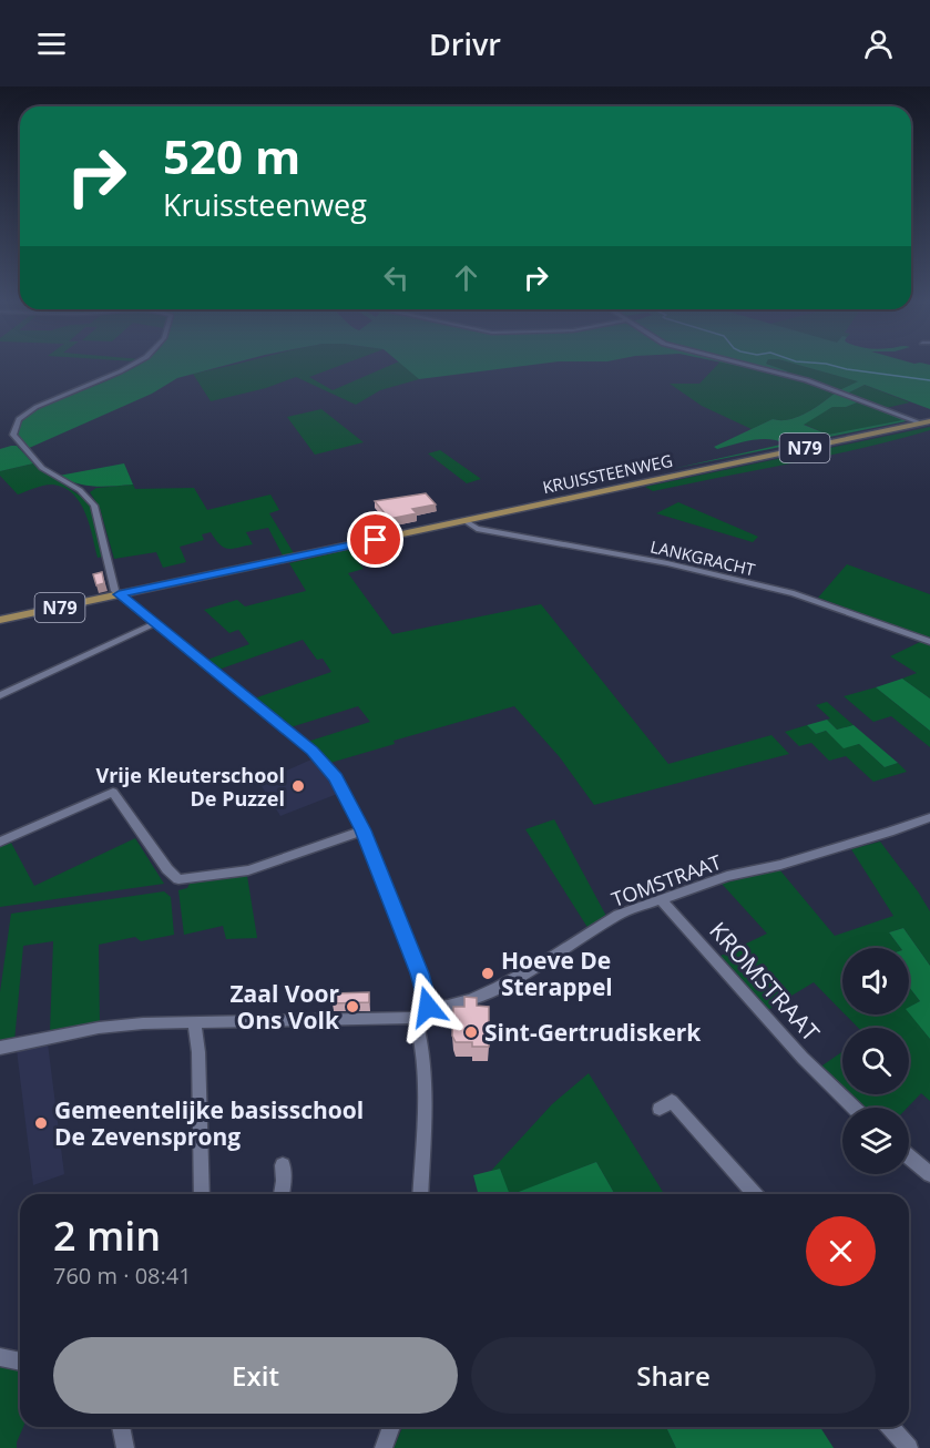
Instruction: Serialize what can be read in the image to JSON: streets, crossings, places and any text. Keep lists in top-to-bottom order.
{
  "streets": {
    "main road": ["N79", "KRUISSTEENWEG"],
    "street": ["LANKGRACHT", "TOMSTRAAT", "KROMSTRAAT"]
  },
  "crossings": [
    ["KRUISSTEENWEG", "LANKGRACHT"],
    ["TOMSTRAAT", "KROMSTRAAT"]
  ],
  "places": [
    "Vrije Kleuterschool De Puzzel",
    "Hoeve De Sterappel",
    "Zaal Voor Ons Volk",
    "Sint-Gertrudiskerk",
    "Gemeentelijke basisschool De Zevensprong"
  ],
  "page": {
    "header": "Drivr",
    "turn": ["520 m", "Kruissteenweg"],
    "heading": ["2 min", "760 m · 08:41"],
    "buttons": ["Exit", "Share"]
  }
}
